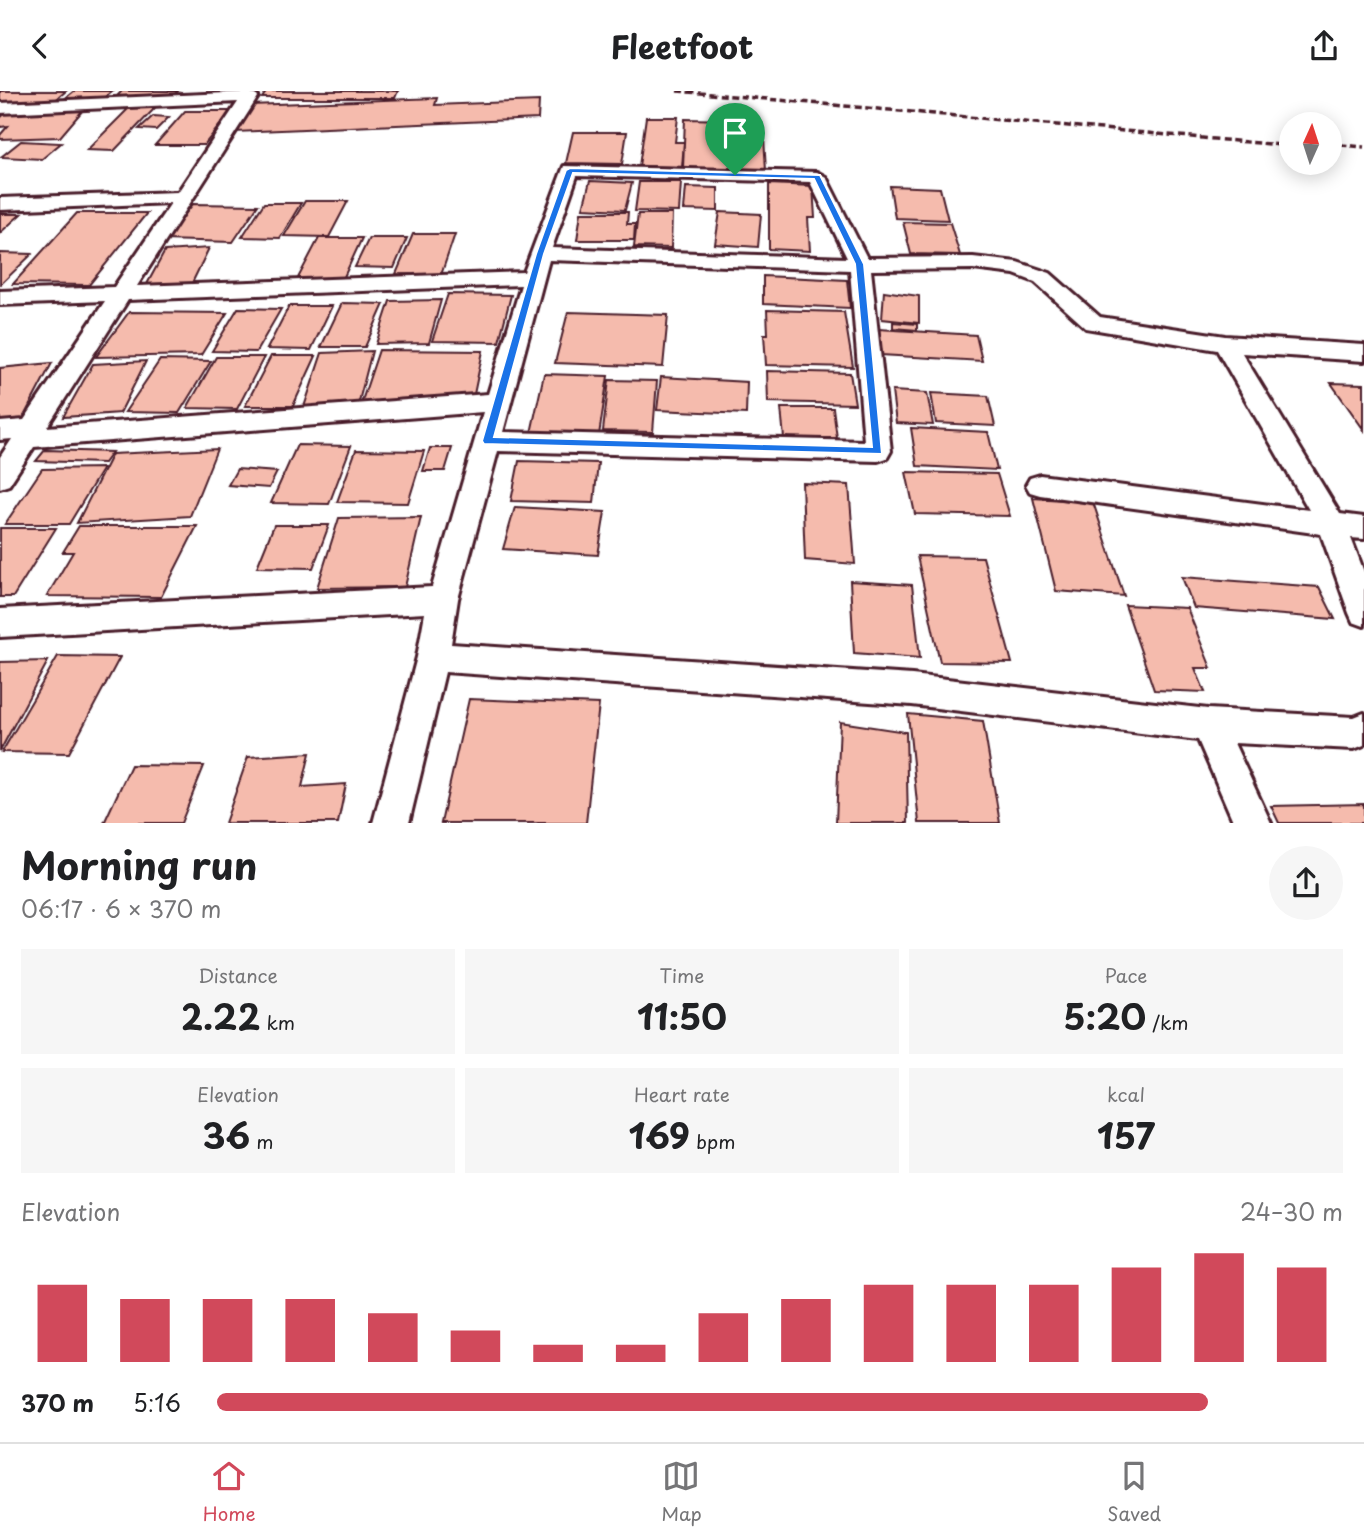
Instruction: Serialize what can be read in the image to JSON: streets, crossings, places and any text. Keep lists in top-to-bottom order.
{
  "north": "top",
  "page": {
    "header": "Fleetfoot",
    "heading": ["Morning run", "06:17 · 6 × 370 m"],
    "stats": [
      ["Distance", "2.22 km"],
      ["Time", "11:50"],
      ["Pace", "5:20 /km"],
      ["Elevation", "36 m"],
      ["Heart rate", "169 bpm"],
      ["kcal", "157"]
    ],
    "chart": ["Elevation", "24–30 m"],
    "list": [
      {
        "name": "370 m",
        "note": "5:16"
      }
    ],
    "tabs": ["Home", "Map", "Saved"]
  }
}
